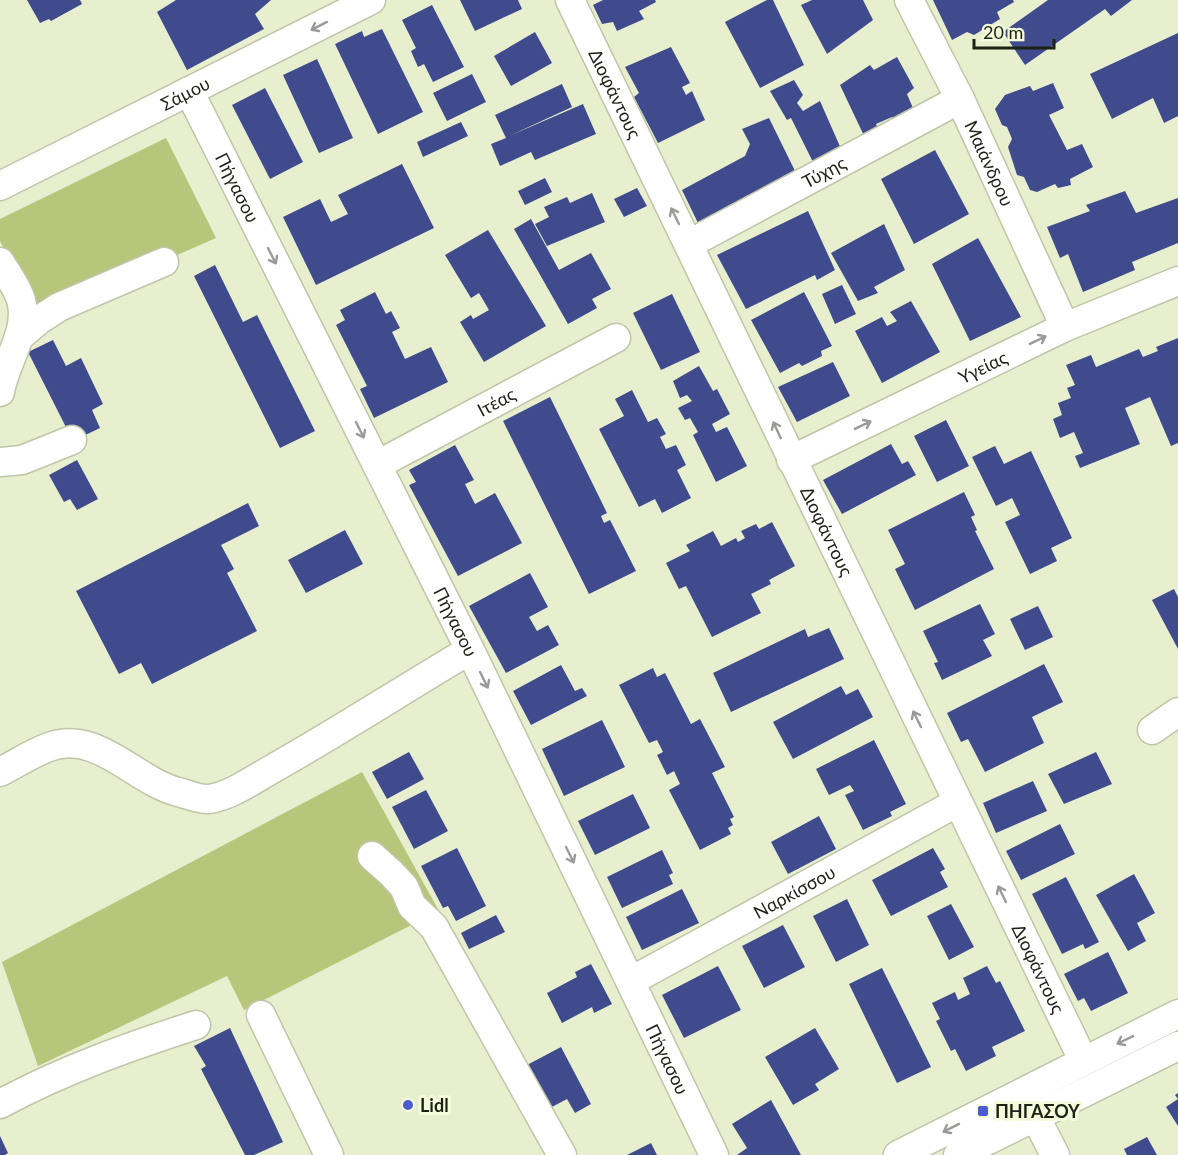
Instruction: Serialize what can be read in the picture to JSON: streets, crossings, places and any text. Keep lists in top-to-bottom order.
{
  "streets": {
    "street": [
      "Σάμου",
      "Διοφάντους",
      "Μαιάνδρου",
      "Τύχης",
      "Πήγασου",
      "Υγείας",
      "Ιτέας",
      "Ναρκίσσου"
    ]
  },
  "crossings": [
    ["Σάμου", "Πήγασου"],
    ["Διοφάντους", "Τύχης"],
    ["Διοφάντους", "Υγείας"],
    ["Διοφάντους", "Ναρκίσσου"],
    ["Μαιάνδρου", "Τύχης"],
    ["Μαιάνδρου", "Υγείας"],
    ["Πήγασου", "Ιτέας"],
    ["Πήγασου", "Ναρκίσσου"]
  ],
  "one_way": ["Σάμου", "Διοφάντους", "Υγείας"],
  "places": {
    "other": ["Lidl"],
    "transit": ["ΠΗΓΑΣΟΥ"]
  },
  "scale_bar": "20 m"
}
